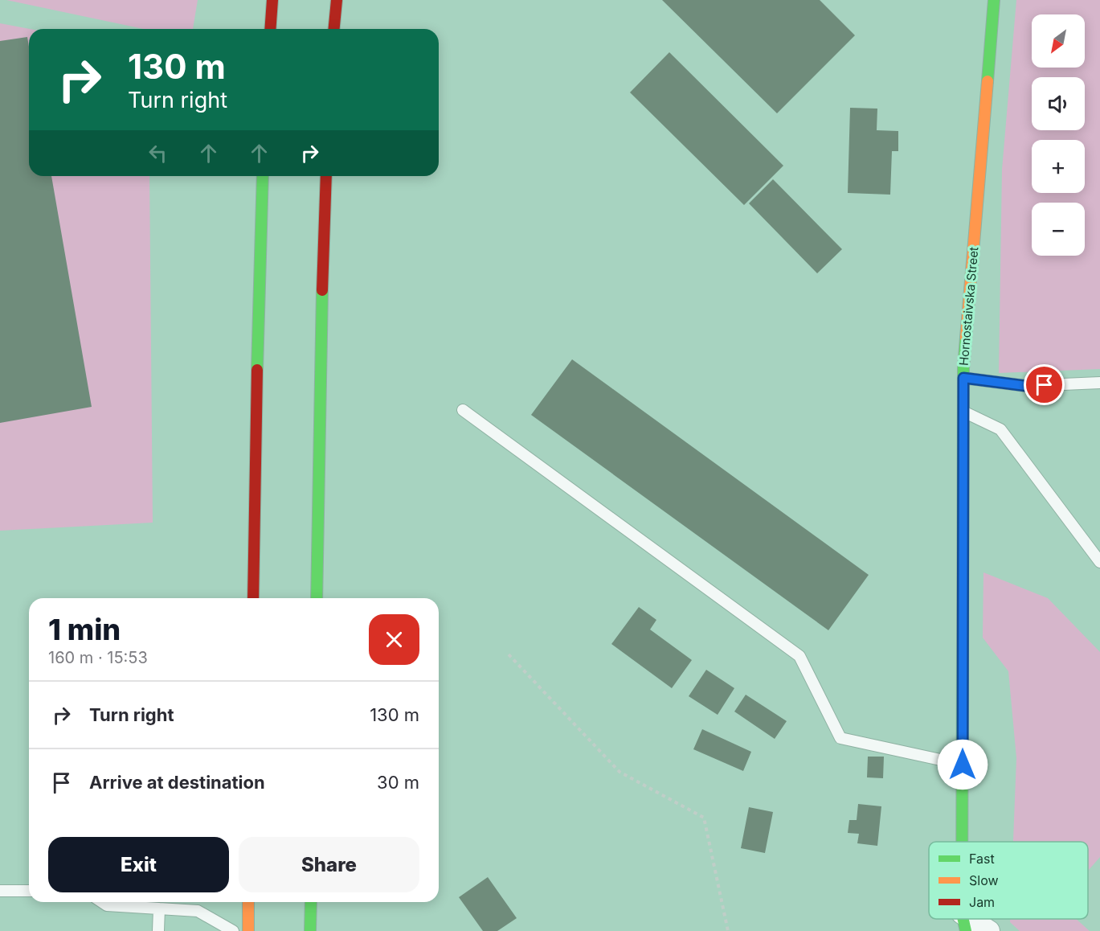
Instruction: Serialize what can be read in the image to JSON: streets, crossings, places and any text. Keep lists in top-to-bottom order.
{
  "streets": {
    "main road": ["Hornostaivska Street"]
  },
  "legend": ["Fast", "Slow", "Jam"],
  "north": "bottom left",
  "page": {
    "map_buttons": ["+", "−"],
    "turn": ["130 m", "Turn right"],
    "heading": ["1 min", "160 m · 15:53"],
    "list": [
      {
        "name": "Turn right",
        "value": "130 m"
      },
      {
        "name": "Arrive at destination",
        "value": "30 m"
      }
    ],
    "buttons": ["Exit", "Share"]
  }
}
